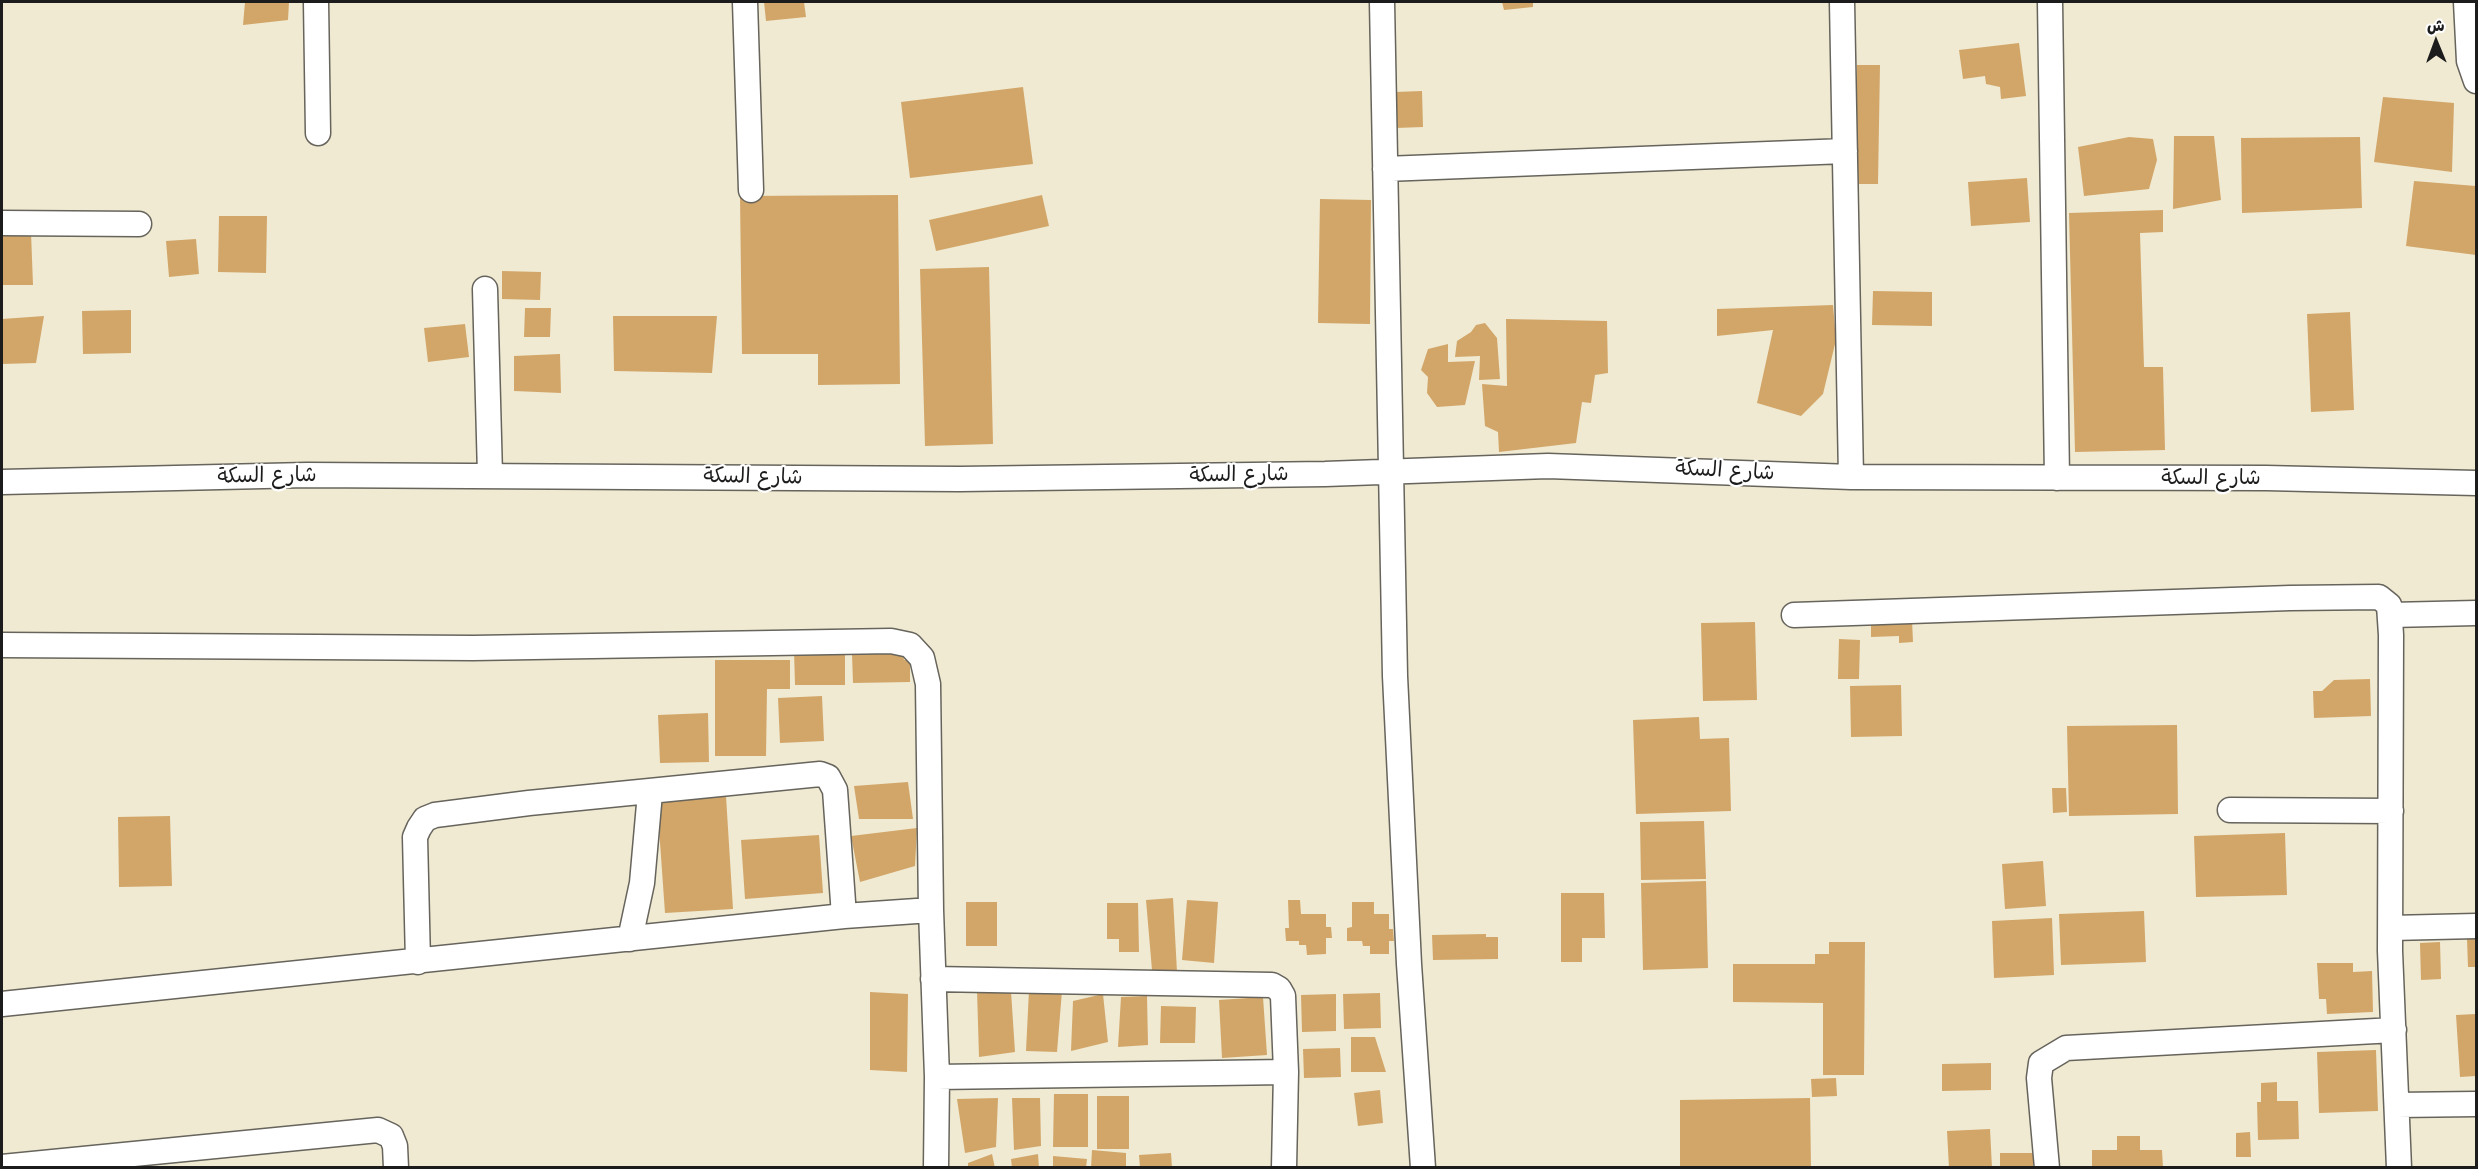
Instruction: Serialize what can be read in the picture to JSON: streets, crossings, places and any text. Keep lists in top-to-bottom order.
{
  "streets": {
    "street": ["شارع السكة"]
  },
  "north": "top"
}
